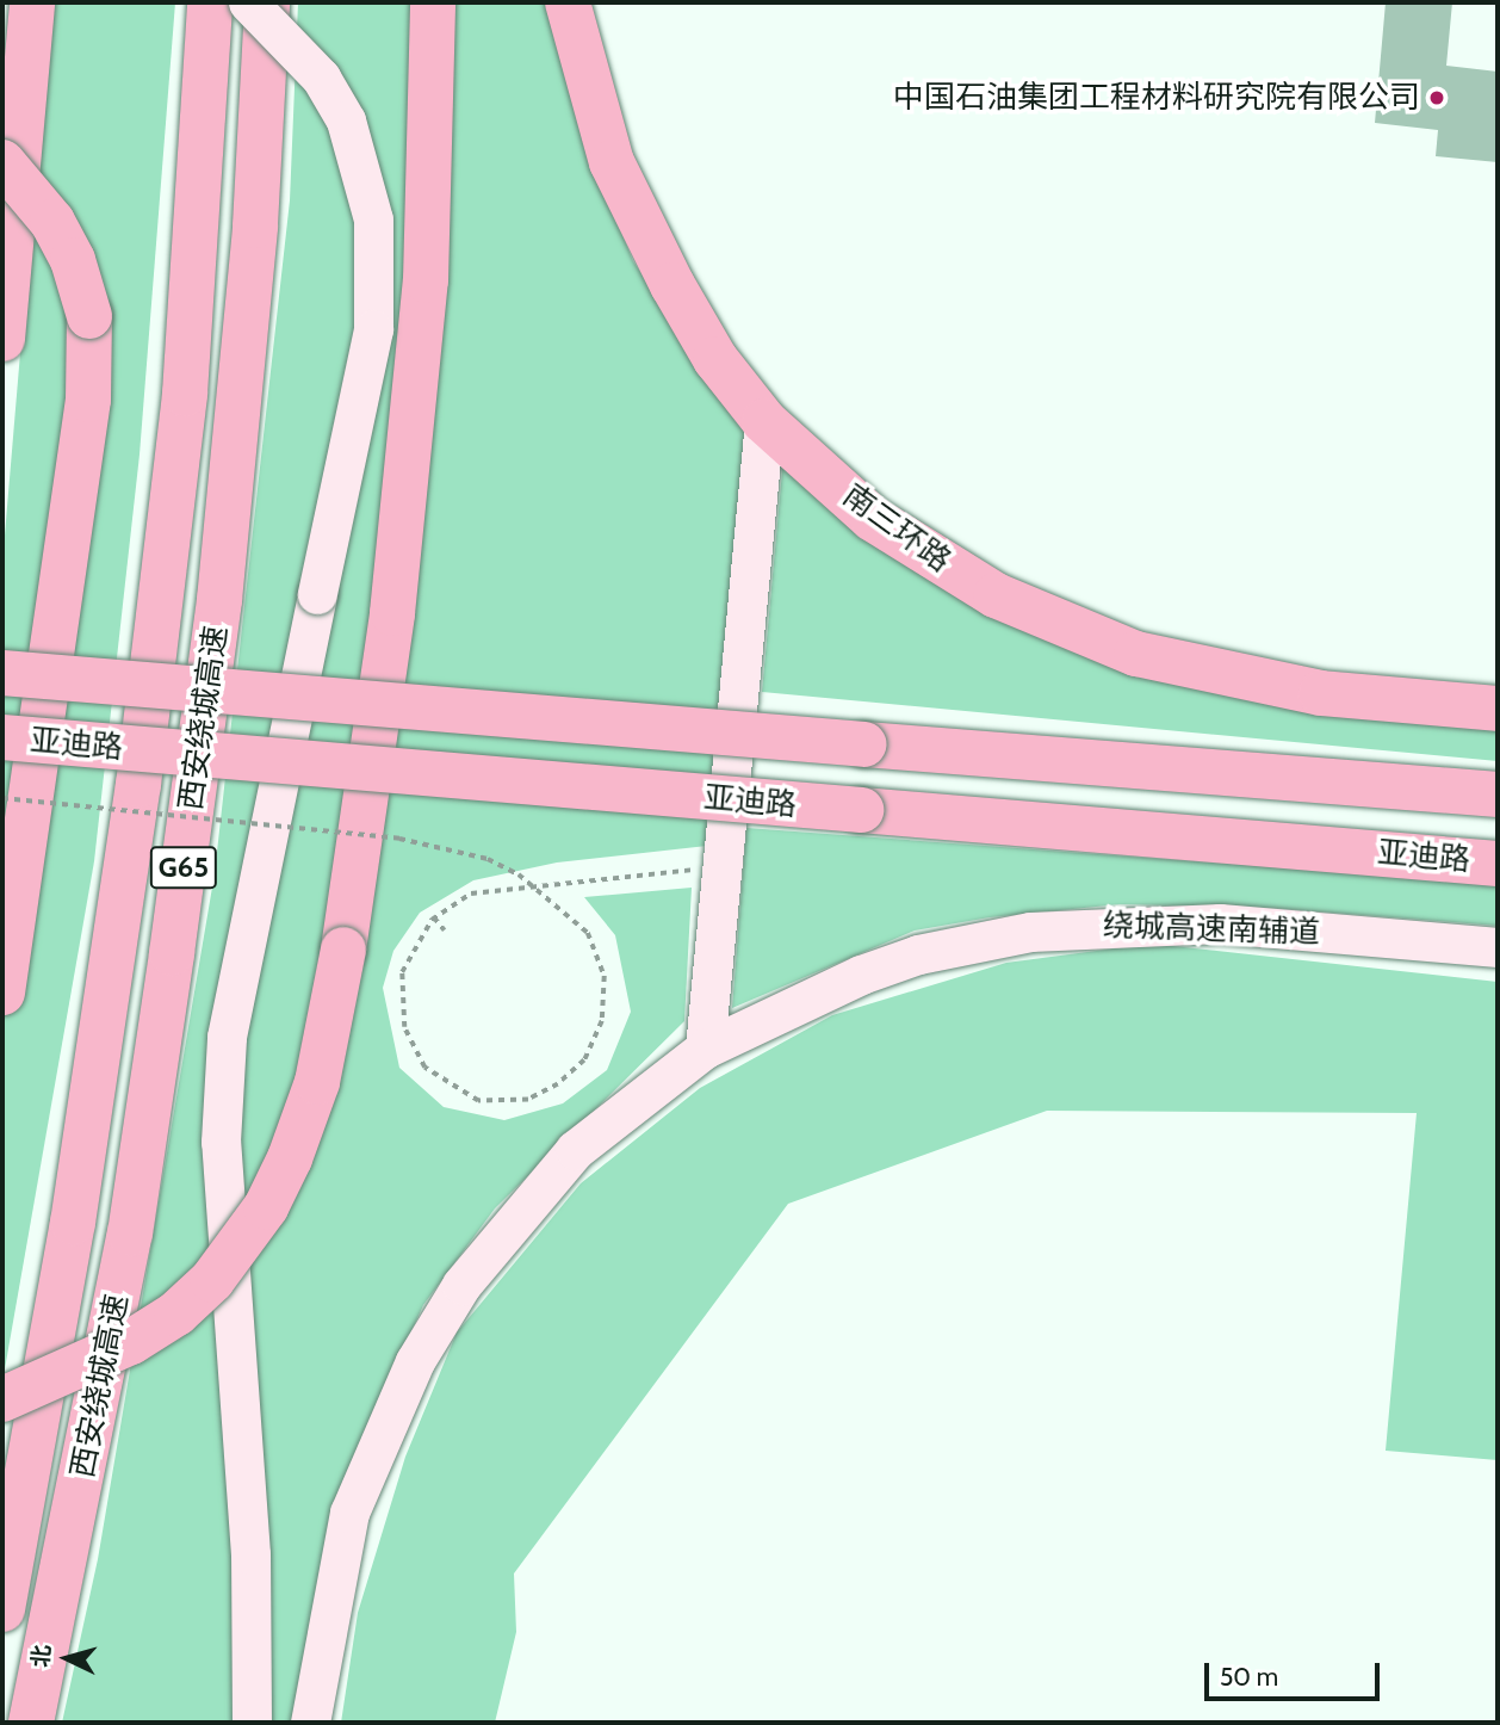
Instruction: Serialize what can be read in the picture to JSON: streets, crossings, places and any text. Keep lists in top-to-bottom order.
{
  "streets": {
    "highway": [
      "南三环路",
      "西安绕城高速",
      "亚迪路",
      "G65"
    ],
    "main road": ["绕城高速南辅道"]
  },
  "places": ["中国石油集团工程材料研究院有限公司"],
  "scale_bar": "50 m",
  "north": "left"
}
